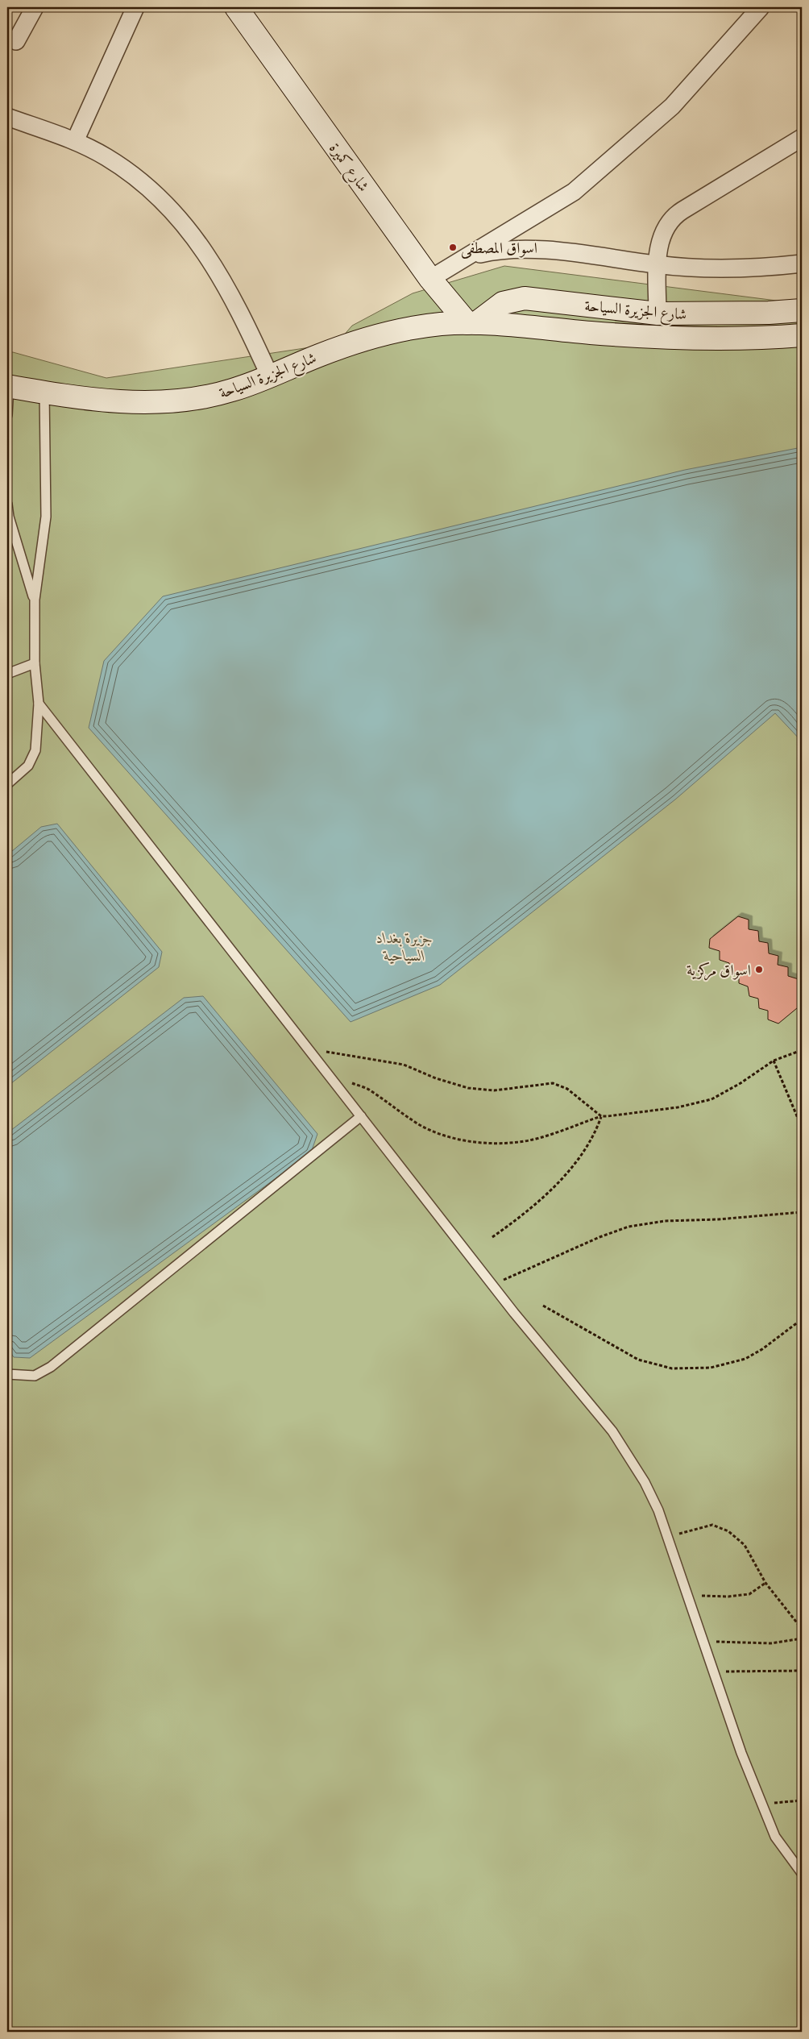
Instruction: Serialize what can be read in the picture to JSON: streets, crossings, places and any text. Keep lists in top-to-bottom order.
{
  "streets": {
    "street": ["شارع كميرة", "شارع الجزيرة السياحة"]
  },
  "crossings": [
    ["شارع كميرة", "شارع الجزيرة السياحة"]
  ],
  "parks": ["جزيرة بغداد السياحية"],
  "places": ["اسواق المصطفى", "اسواق مركزية"]
}
